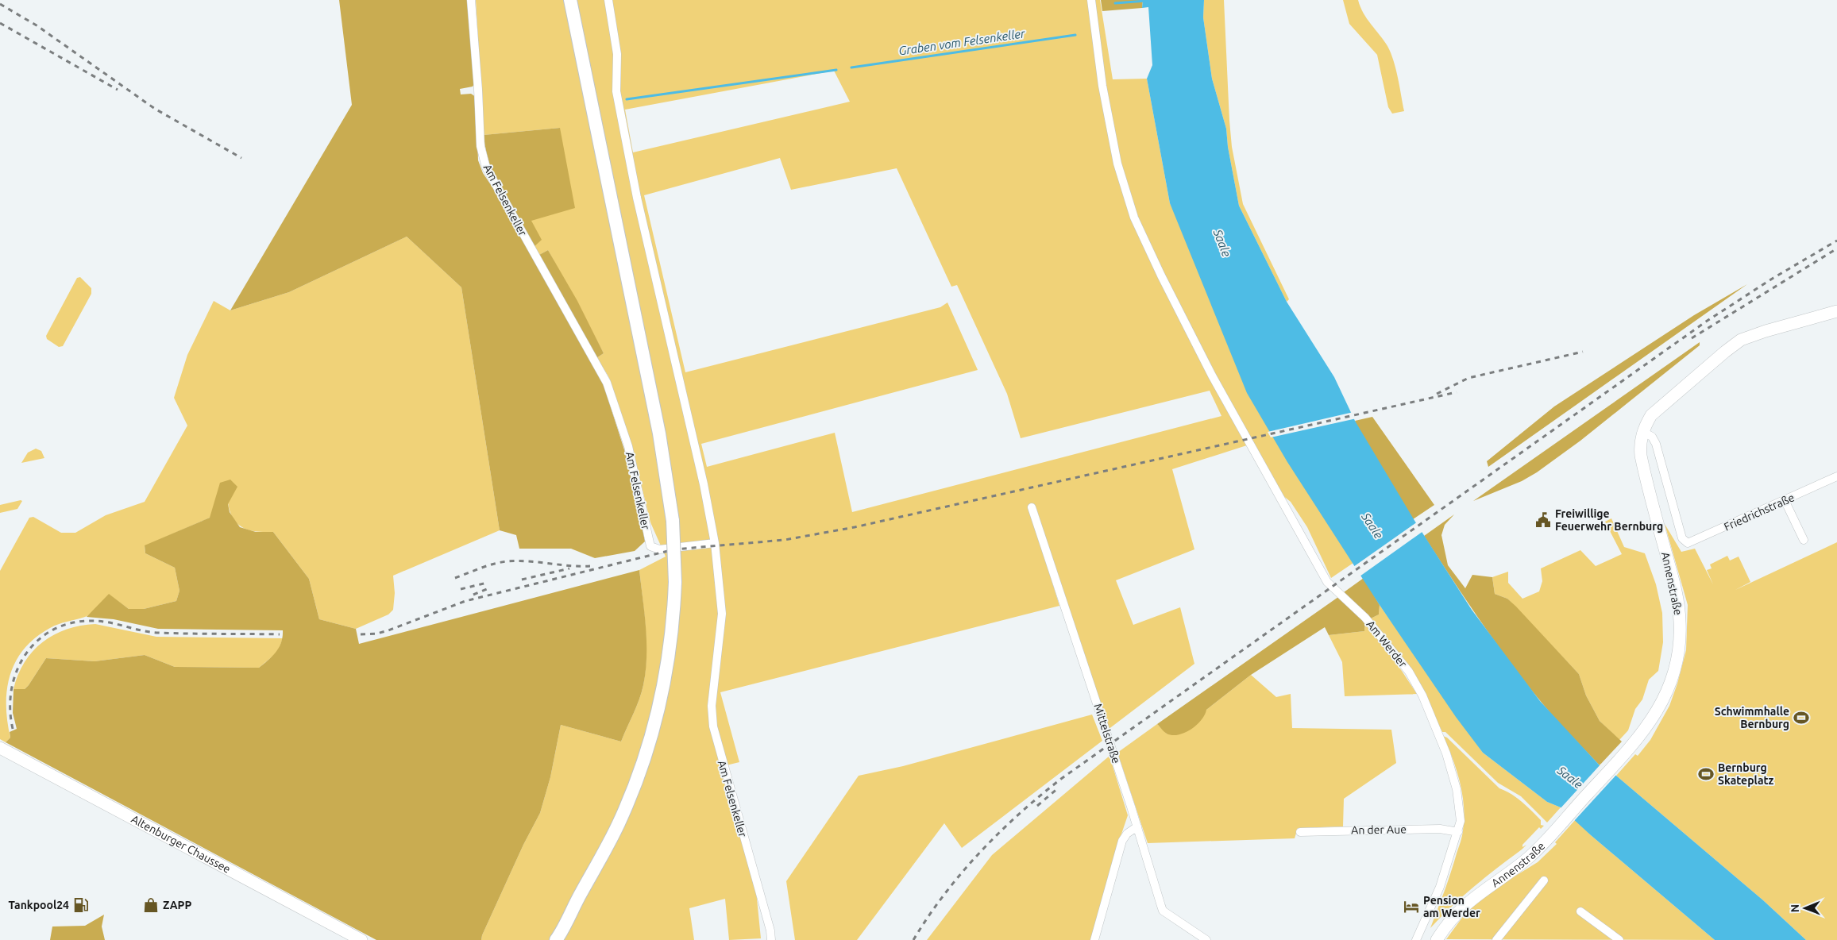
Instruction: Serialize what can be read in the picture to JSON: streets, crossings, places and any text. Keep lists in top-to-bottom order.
{
  "streets": {
    "main road": ["Annenstraße", "Altenburger Chaussee"],
    "street": [
      "Am Felsenkeller",
      "Friedrichstraße",
      "Am Werder",
      "Mittelstraße",
      "An der Aue"
    ]
  },
  "crossings": [
    ["Friedrichstraße", "Annenstraße"],
    ["Am Werder", "An der Aue"]
  ],
  "water": ["Graben vom Felsenkeller", "Saale"],
  "places": {
    "public building": ["Freiwillige Feuerwehr Bernburg"],
    "sports": ["Schwimmhalle Bernburg", "Bernburg Skateplatz"],
    "fuel station": ["Tankpool24"],
    "shop": ["ZAPP"],
    "hotel": ["Pension am Werder"]
  },
  "north": "left"
}
